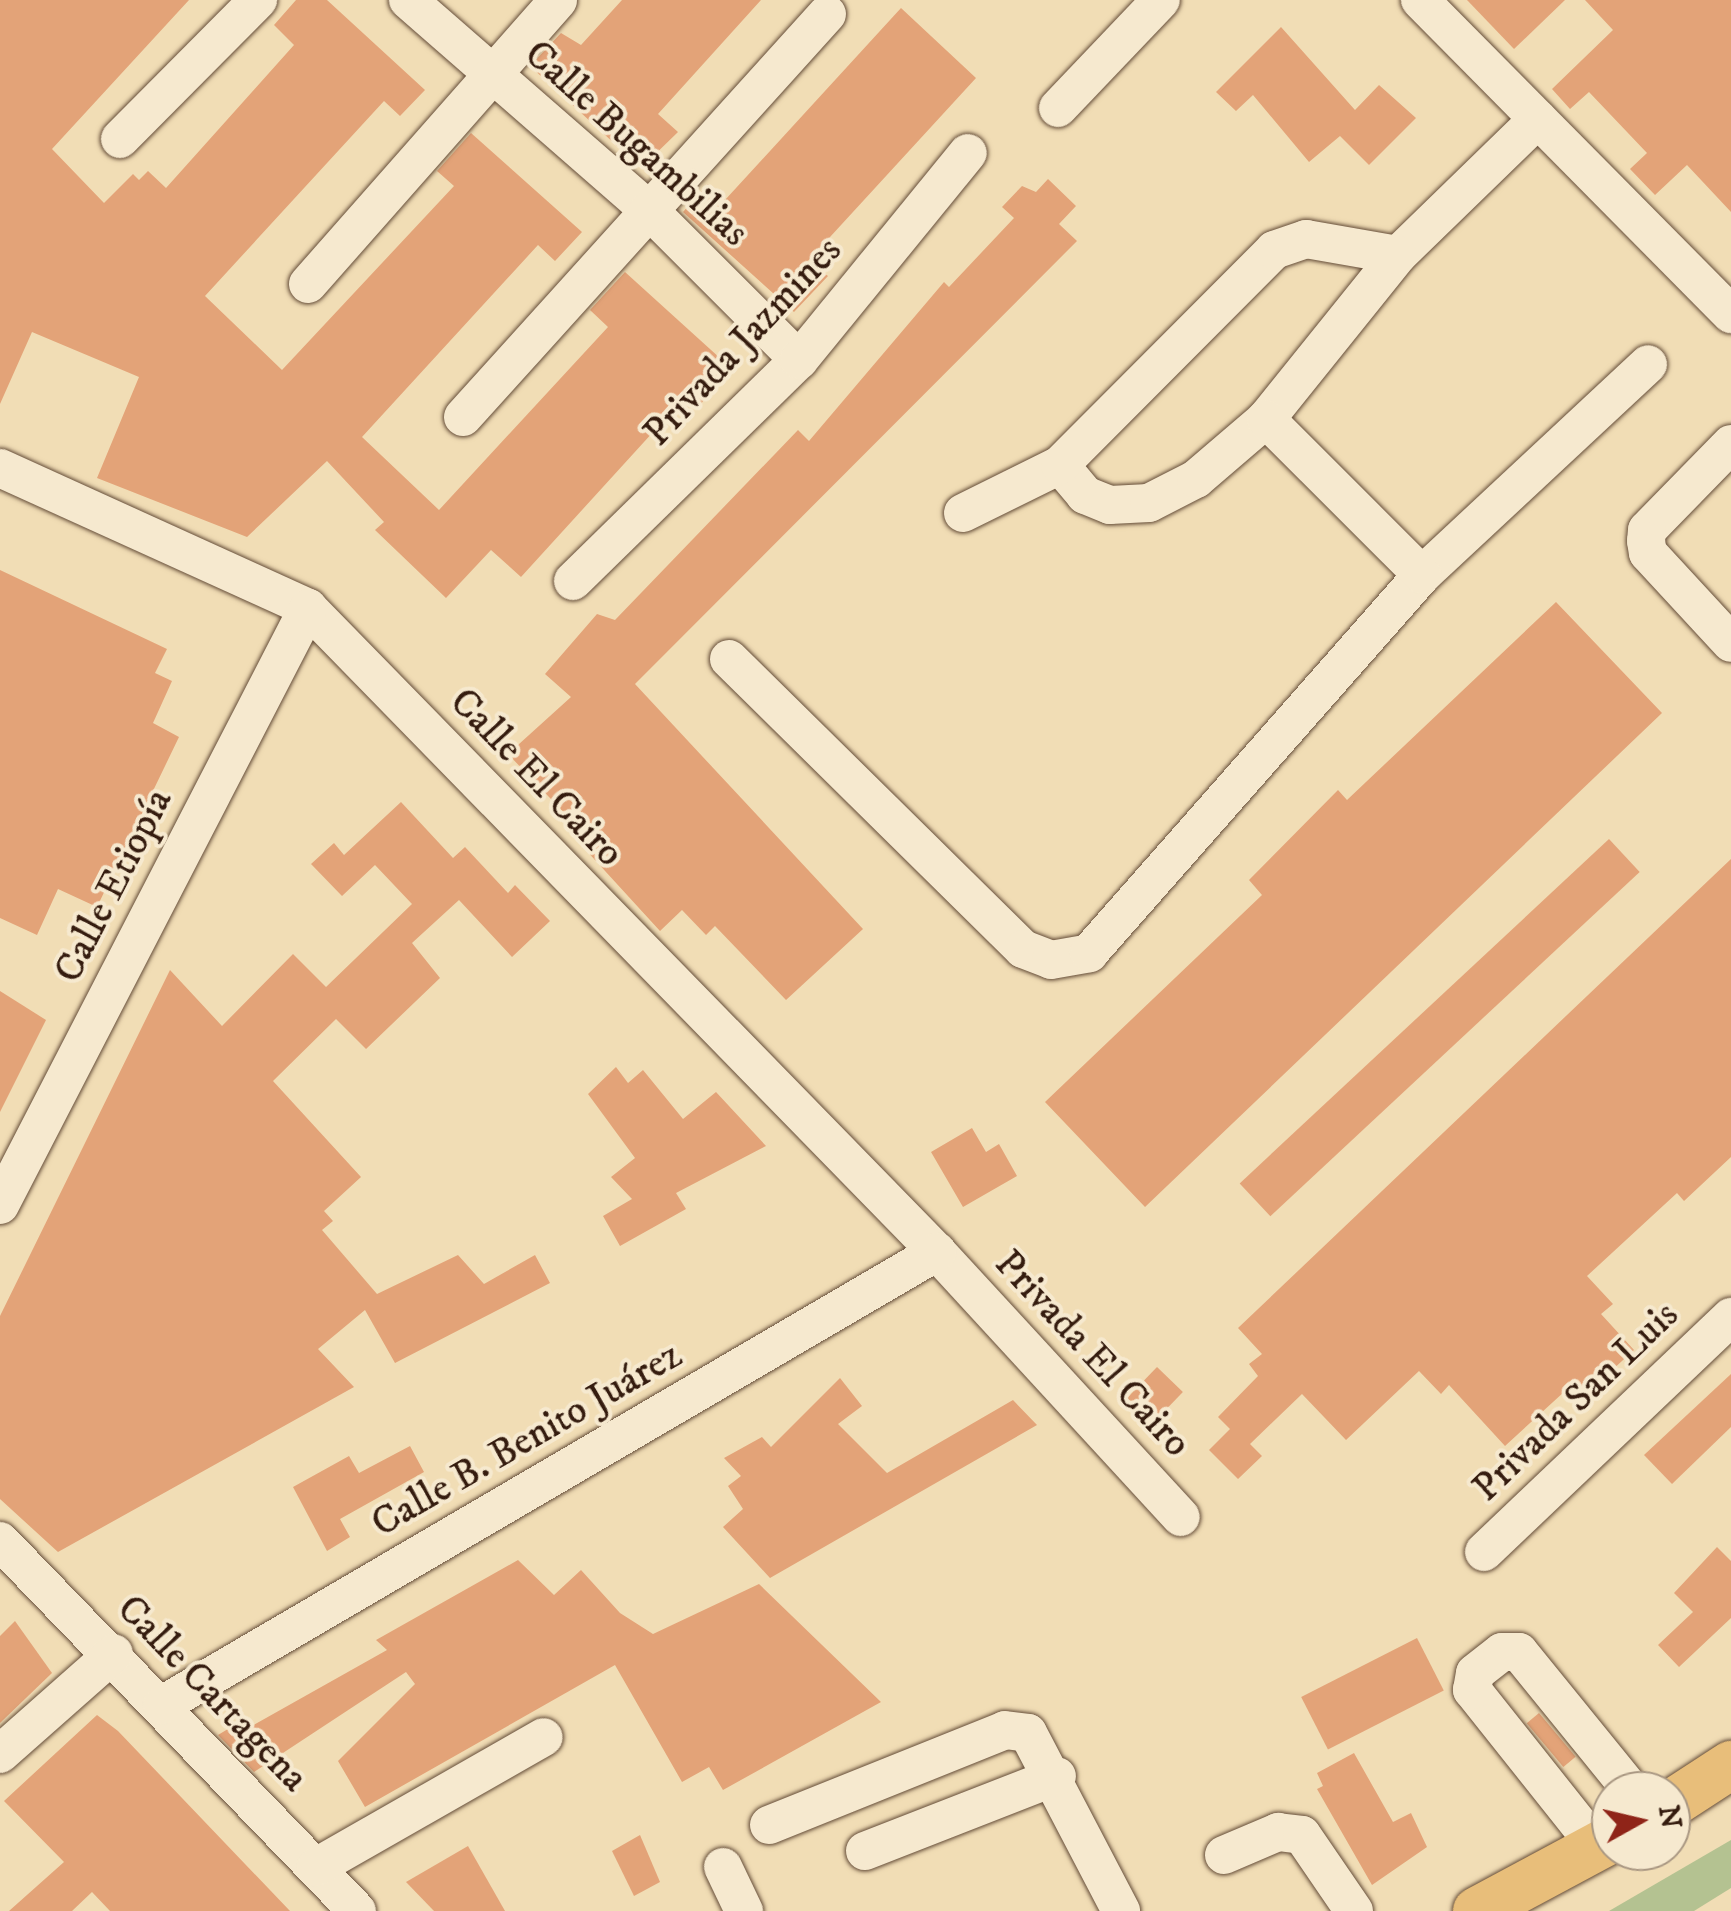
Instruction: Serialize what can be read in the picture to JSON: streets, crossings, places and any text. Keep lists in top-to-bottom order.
{
  "streets": {
    "street": [
      "Calle Bugambilias",
      "Privada Jazmines",
      "Calle El Cairo",
      "Calle Etiopía",
      "Privada El Cairo",
      "Privada San Luis",
      "Calle B. Benito Juárez",
      "Calle Cartagena"
    ]
  },
  "crossings": [
    ["Calle Bugambilias", "Privada Jazmines"],
    ["Calle El Cairo", "Calle Etiopía"],
    ["Calle El Cairo", "Privada El Cairo"],
    ["Calle El Cairo", "Calle B. Benito Juárez"],
    ["Privada El Cairo", "Calle B. Benito Juárez"],
    ["Calle B. Benito Juárez", "Calle Cartagena"]
  ],
  "north": "right"
}
